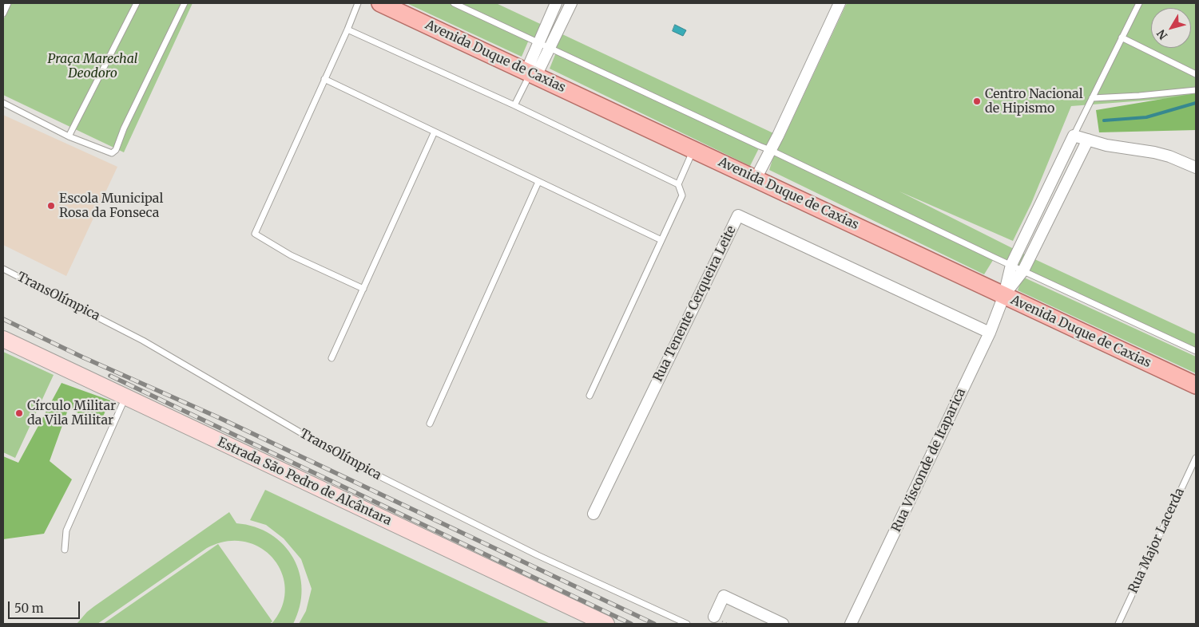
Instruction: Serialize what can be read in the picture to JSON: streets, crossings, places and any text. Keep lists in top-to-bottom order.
{
  "streets": {
    "main road": ["Avenida Duque de Caxias"],
    "street": ["Rua Tenente Cerqueira Leite", "Rua Visconde de Itaparica", "Estrada São Pedro de Alcântara"],
    "lane": ["TransOlímpica", "Rua Major Lacerda"]
  },
  "crossings": [
    ["Avenida Duque de Caxias", "Rua Visconde de Itaparica"],
    ["Rua Tenente Cerqueira Leite", "Rua Visconde de Itaparica"]
  ],
  "parks": ["Praça Marechal Deodoro"],
  "places": ["Centro Nacional de Hipismo", "Escola Municipal Rosa da Fonseca", "Círculo Militar da Vila Militar"],
  "scale_bar": "50 m",
  "north": "bottom left"
}
